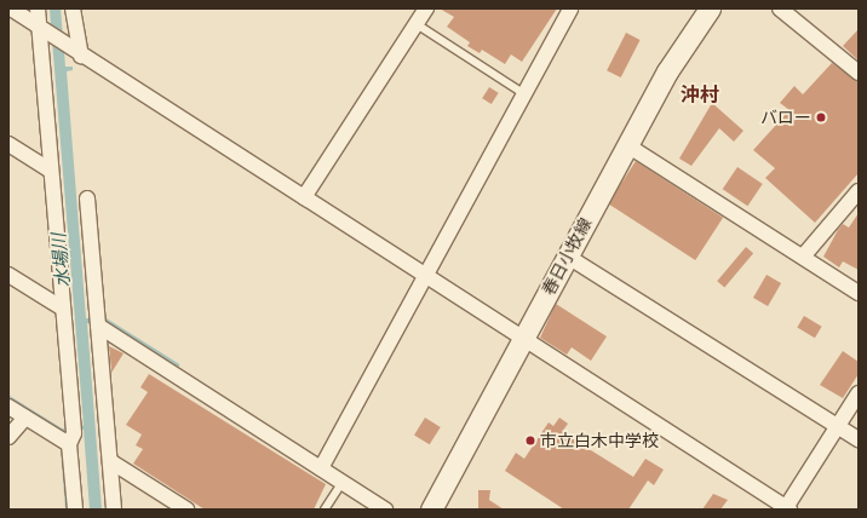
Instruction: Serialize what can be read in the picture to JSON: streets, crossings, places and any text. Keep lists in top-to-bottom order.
{
  "streets": {
    "main road": ["春日小牧線"]
  },
  "districts": ["沖村"],
  "water": ["水場川"],
  "places": ["バロー", "市立白木中学校"]
}
